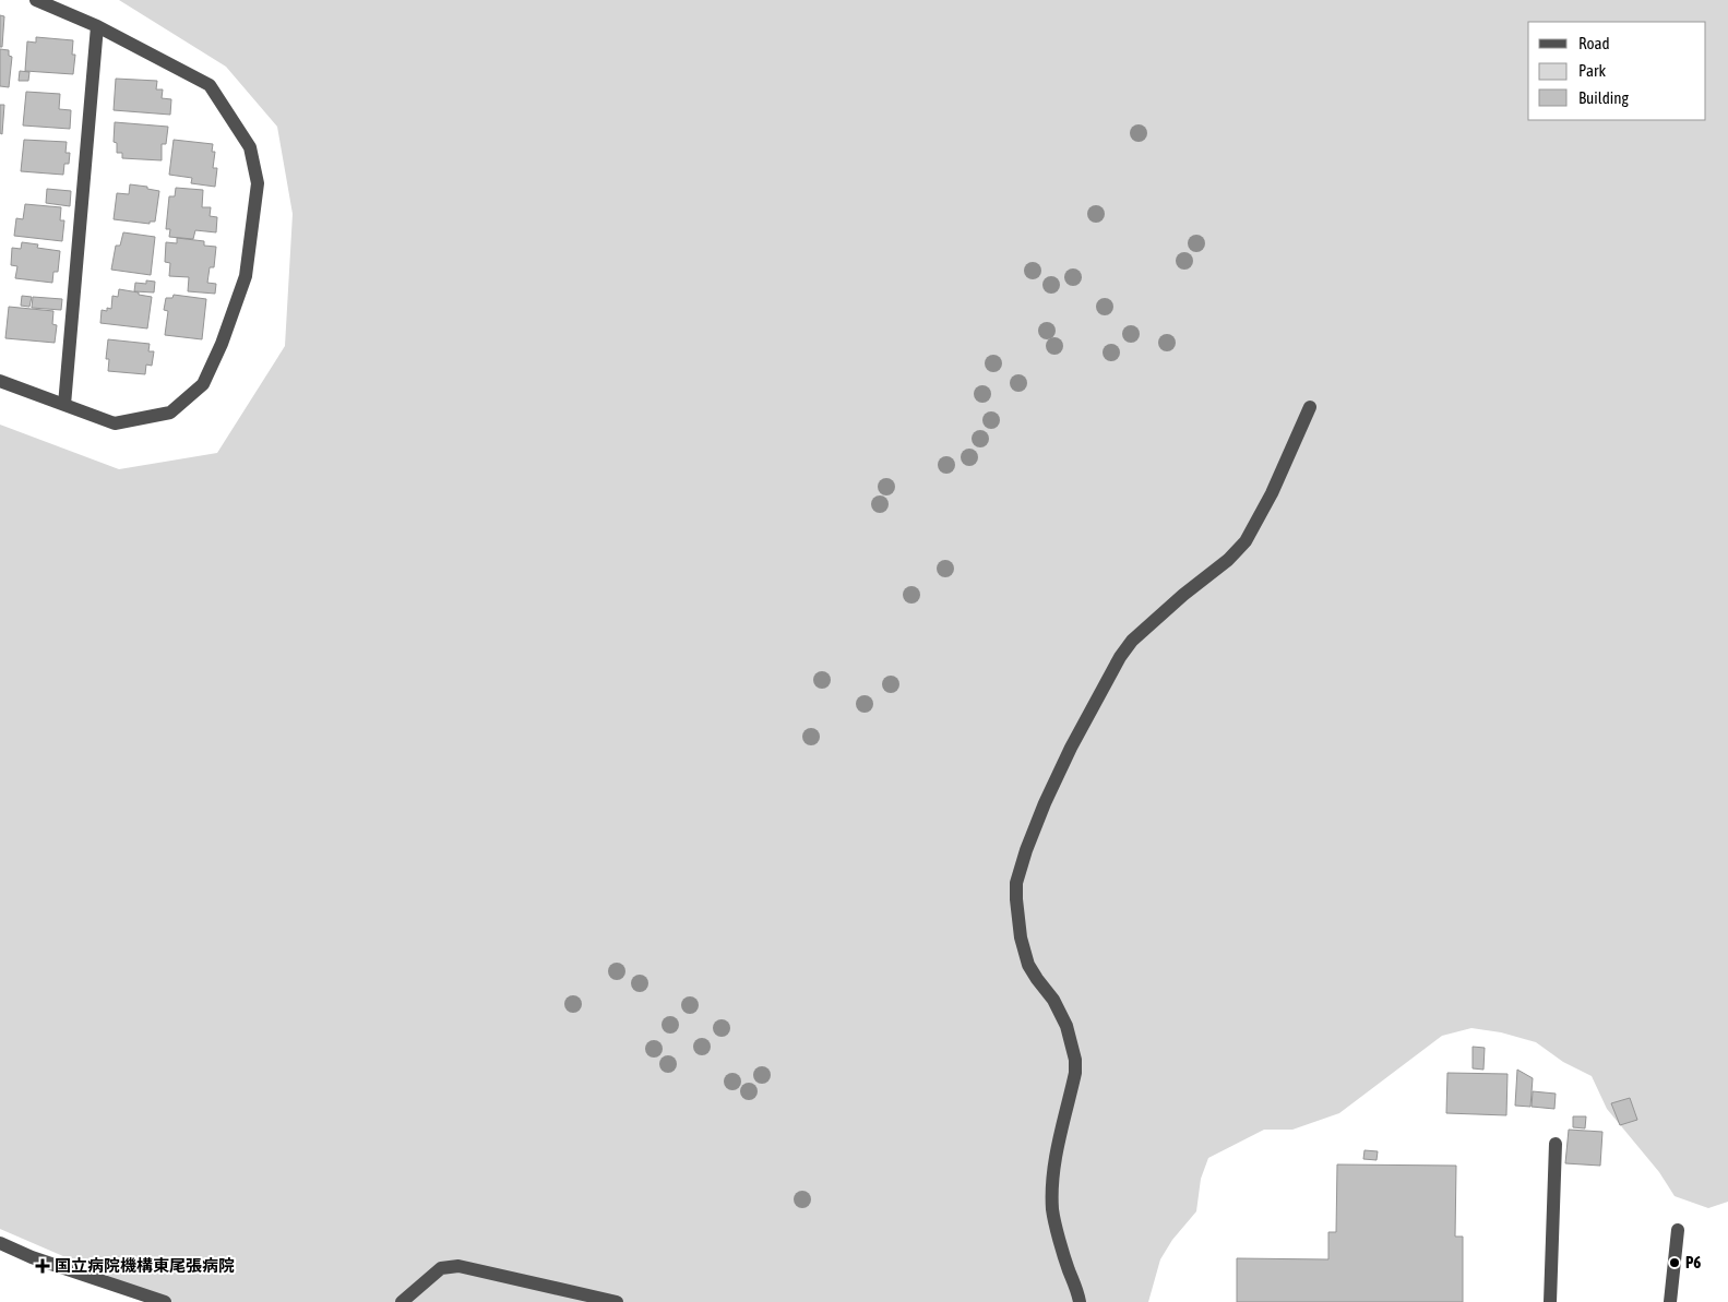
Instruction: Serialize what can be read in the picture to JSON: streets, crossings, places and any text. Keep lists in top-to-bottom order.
{
  "places": {
    "other": ["P6"],
    "health": ["国立病院機構東尾張病院"]
  },
  "legend": ["Road", "Park", "Building"]
}
